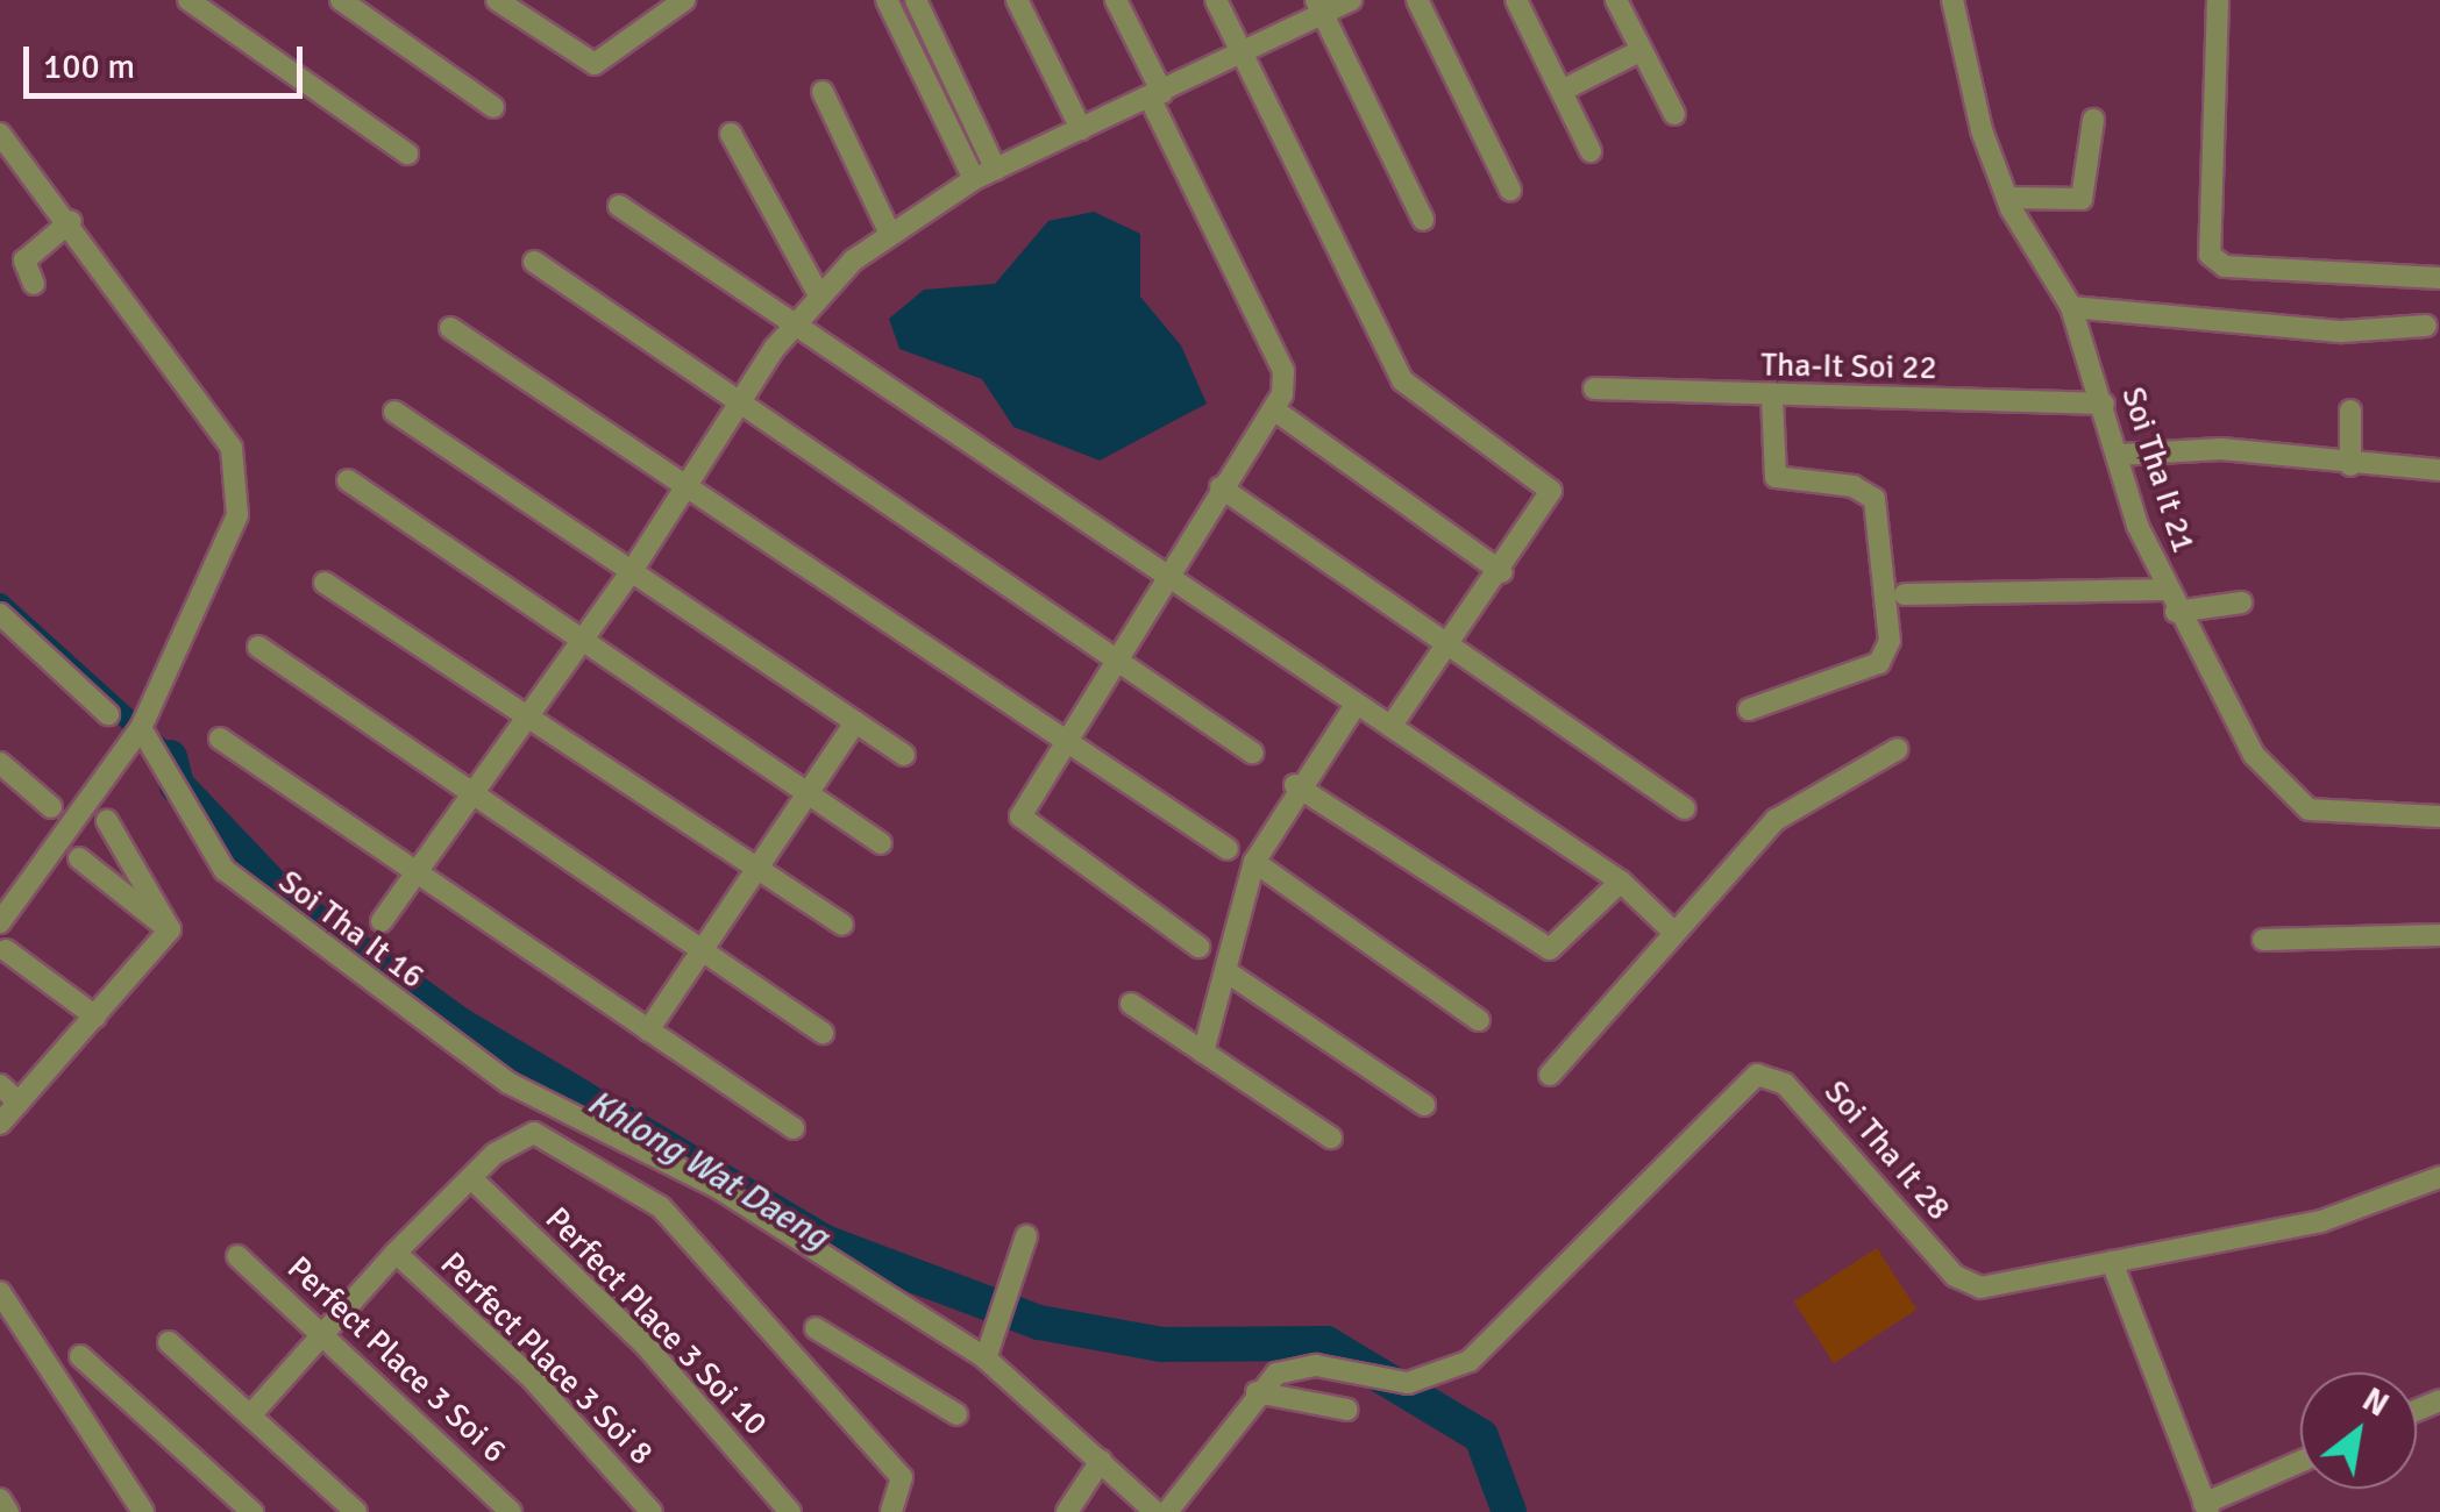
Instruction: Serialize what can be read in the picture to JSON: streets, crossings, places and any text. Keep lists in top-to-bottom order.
{
  "streets": {
    "street": [
      "Tha-It Soi 22",
      "Soi Tha It 21",
      "Soi Tha It 16",
      "Soi Tha It 28",
      "Perfect Place 3 Soi 10",
      "Perfect Place 3 Soi 8",
      "Perfect Place 3 Soi 6"
    ]
  },
  "crossings": [
    ["Tha-It Soi 22", "Soi Tha It 21"]
  ],
  "water": ["Khlong Wat Daeng"],
  "scale_bar": "100 m",
  "north": "top right"
}
